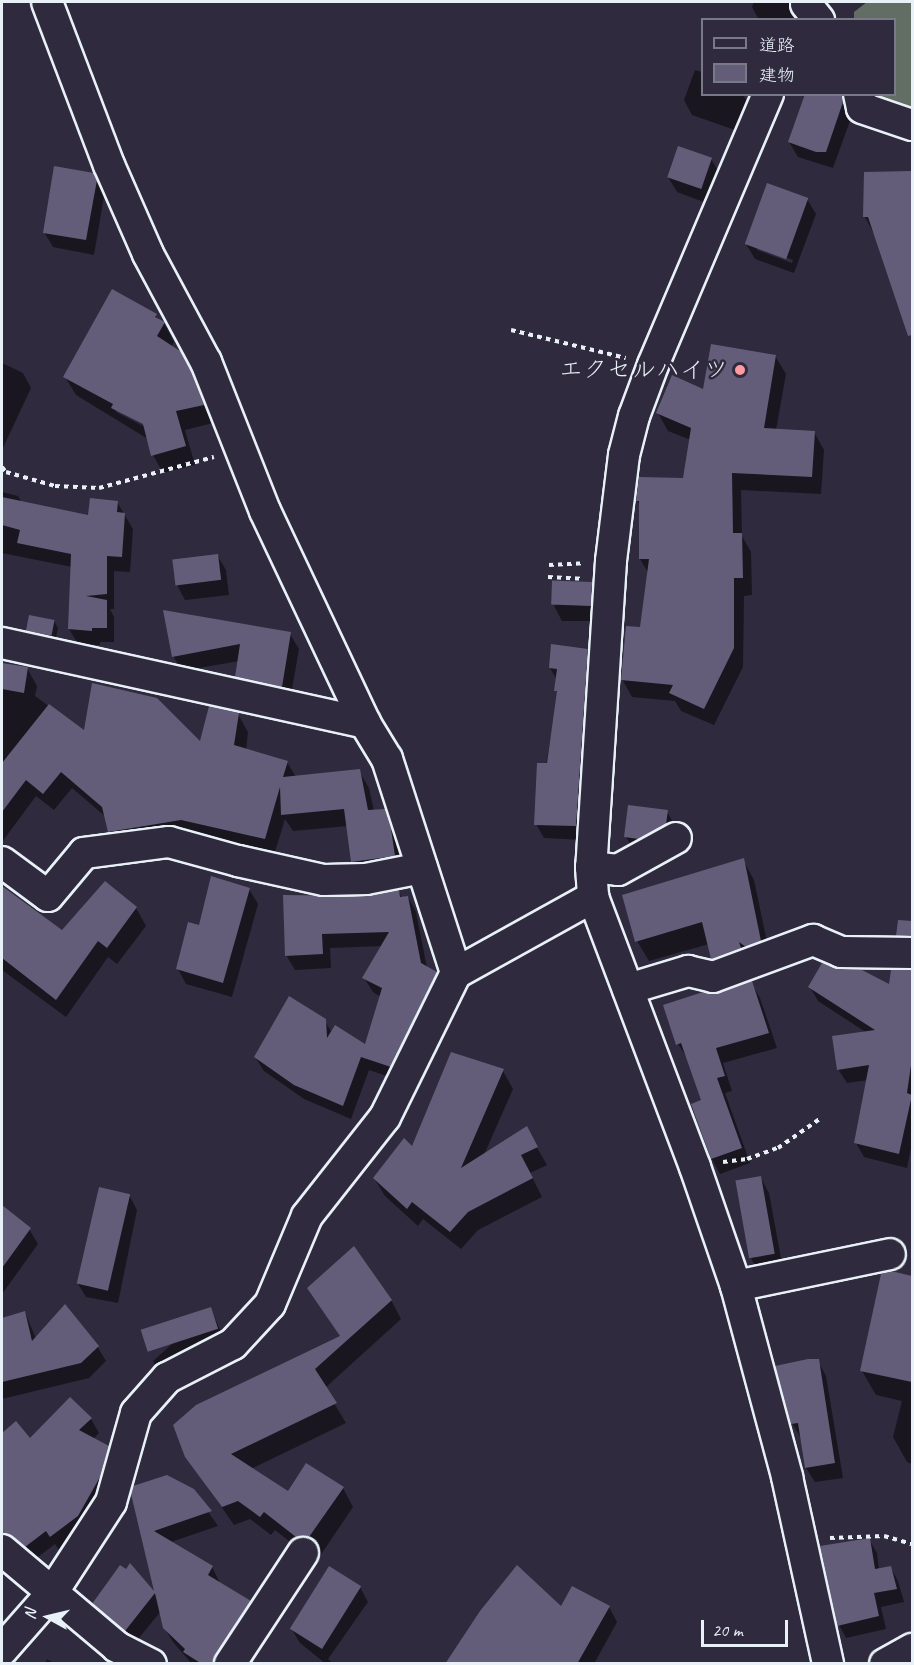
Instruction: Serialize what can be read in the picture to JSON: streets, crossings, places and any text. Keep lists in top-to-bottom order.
{
  "places": ["エクセルハイツ"],
  "legend": ["道路", "建物"],
  "scale_bar": "20 m",
  "north": "left"
}
